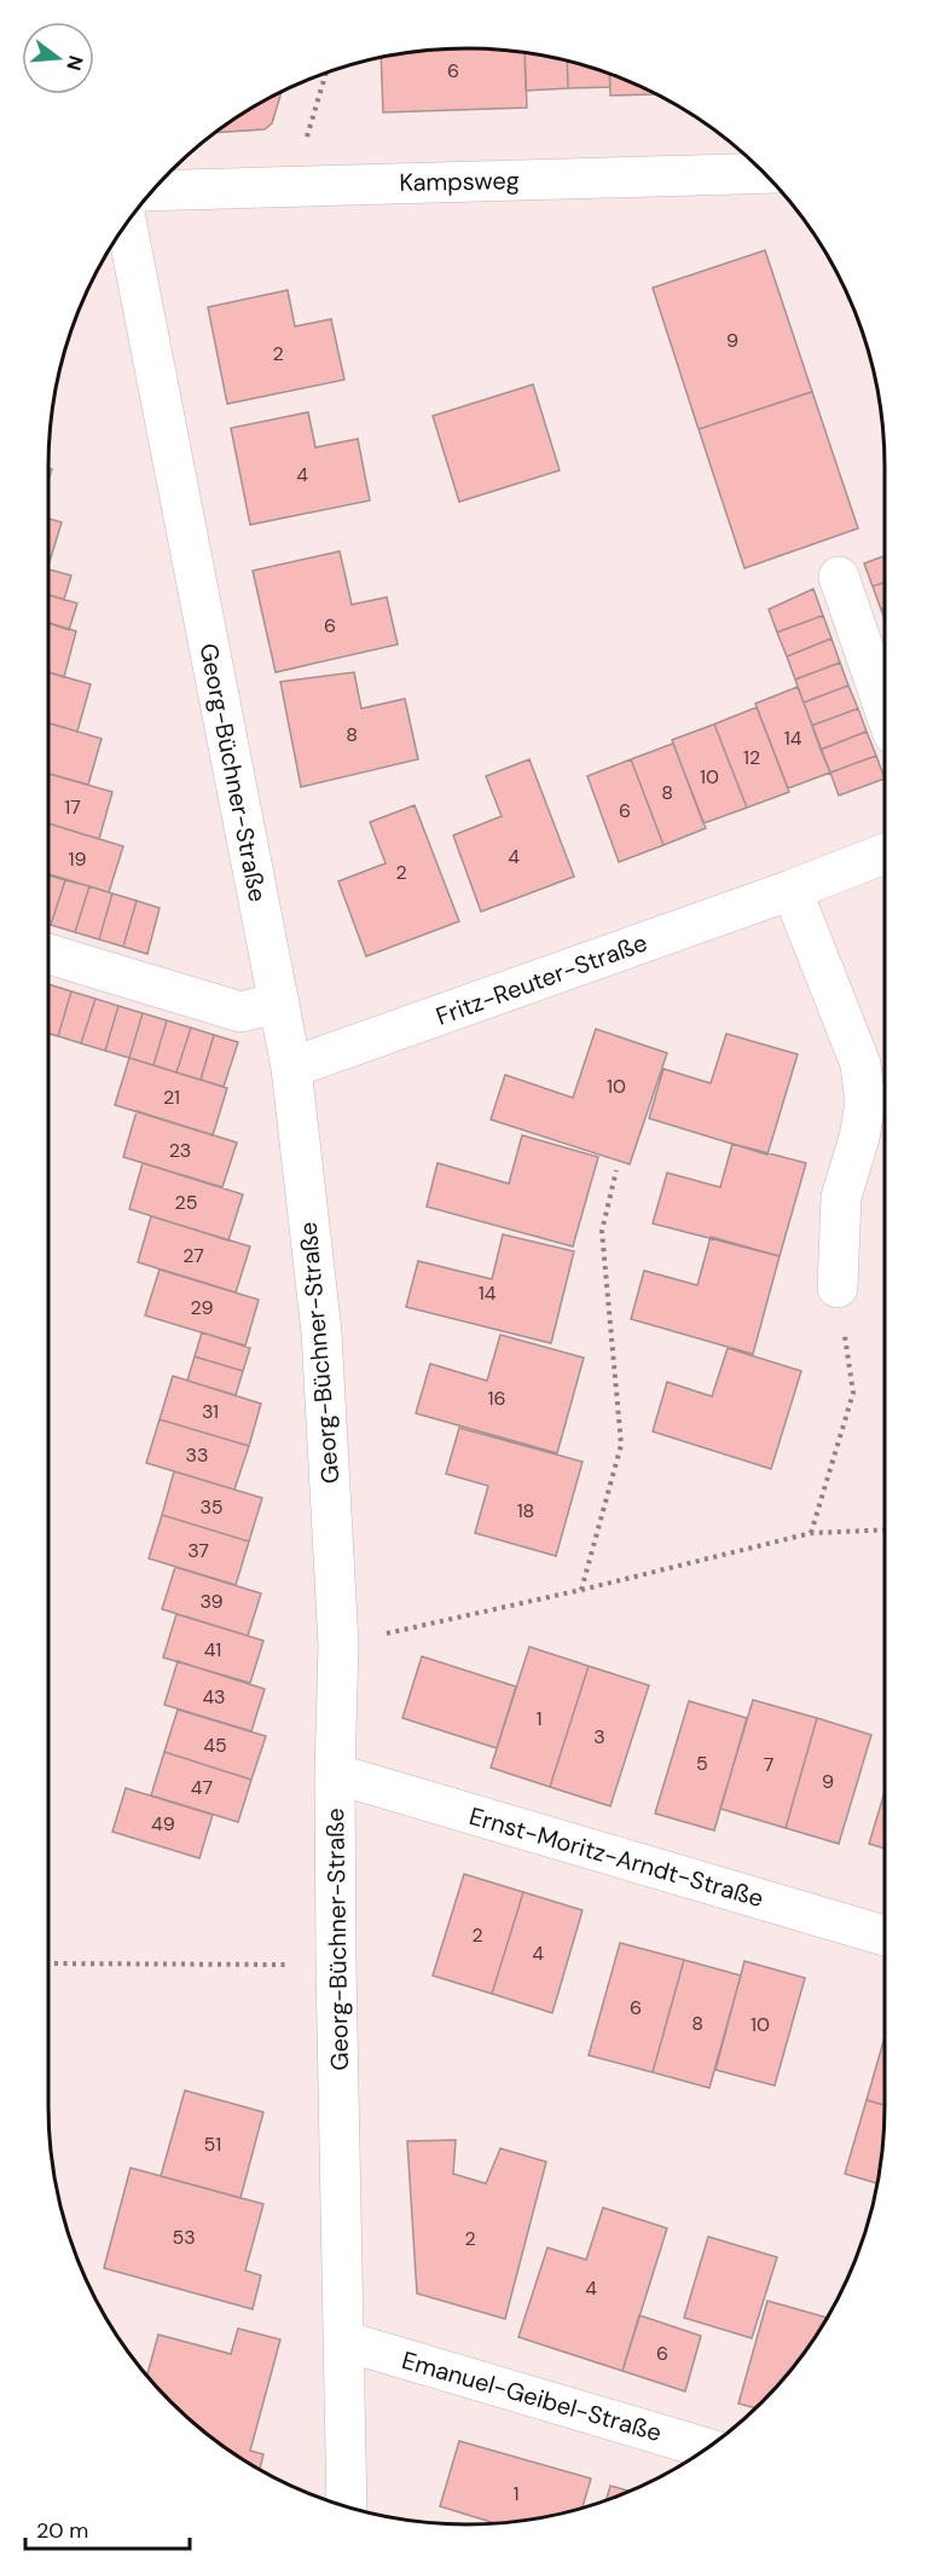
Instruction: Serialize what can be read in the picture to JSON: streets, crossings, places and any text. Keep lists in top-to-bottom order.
{
  "streets": {
    "street": [
      "Kampsweg",
      "Georg-Büchner-Straße",
      "Fritz-Reuter-Straße",
      "Ernst-Moritz-Arndt-Straße",
      "Emanuel-Geibel-Straße"
    ]
  },
  "crossings": [
    ["Georg-Büchner-Straße", "Fritz-Reuter-Straße"],
    ["Georg-Büchner-Straße", "Ernst-Moritz-Arndt-Straße"],
    ["Georg-Büchner-Straße", "Emanuel-Geibel-Straße"]
  ],
  "house_numbers": [
    "6",
    "9",
    "2",
    "4",
    "6",
    "8",
    "14",
    "12",
    "10",
    "8",
    "17",
    "6",
    "4",
    "19",
    "2",
    "10",
    "21",
    "23",
    "25",
    "27",
    "14",
    "29",
    "16",
    "31",
    "33",
    "35",
    "18",
    "37",
    "39",
    "41",
    "43",
    "1",
    "3",
    "45",
    "5",
    "7",
    "9",
    "47",
    "49",
    "2",
    "4",
    "6",
    "8",
    "10",
    "51",
    "53",
    "2",
    "4",
    "6",
    "1"
  ],
  "scale_bar": "20 m",
  "north": "right"
}
